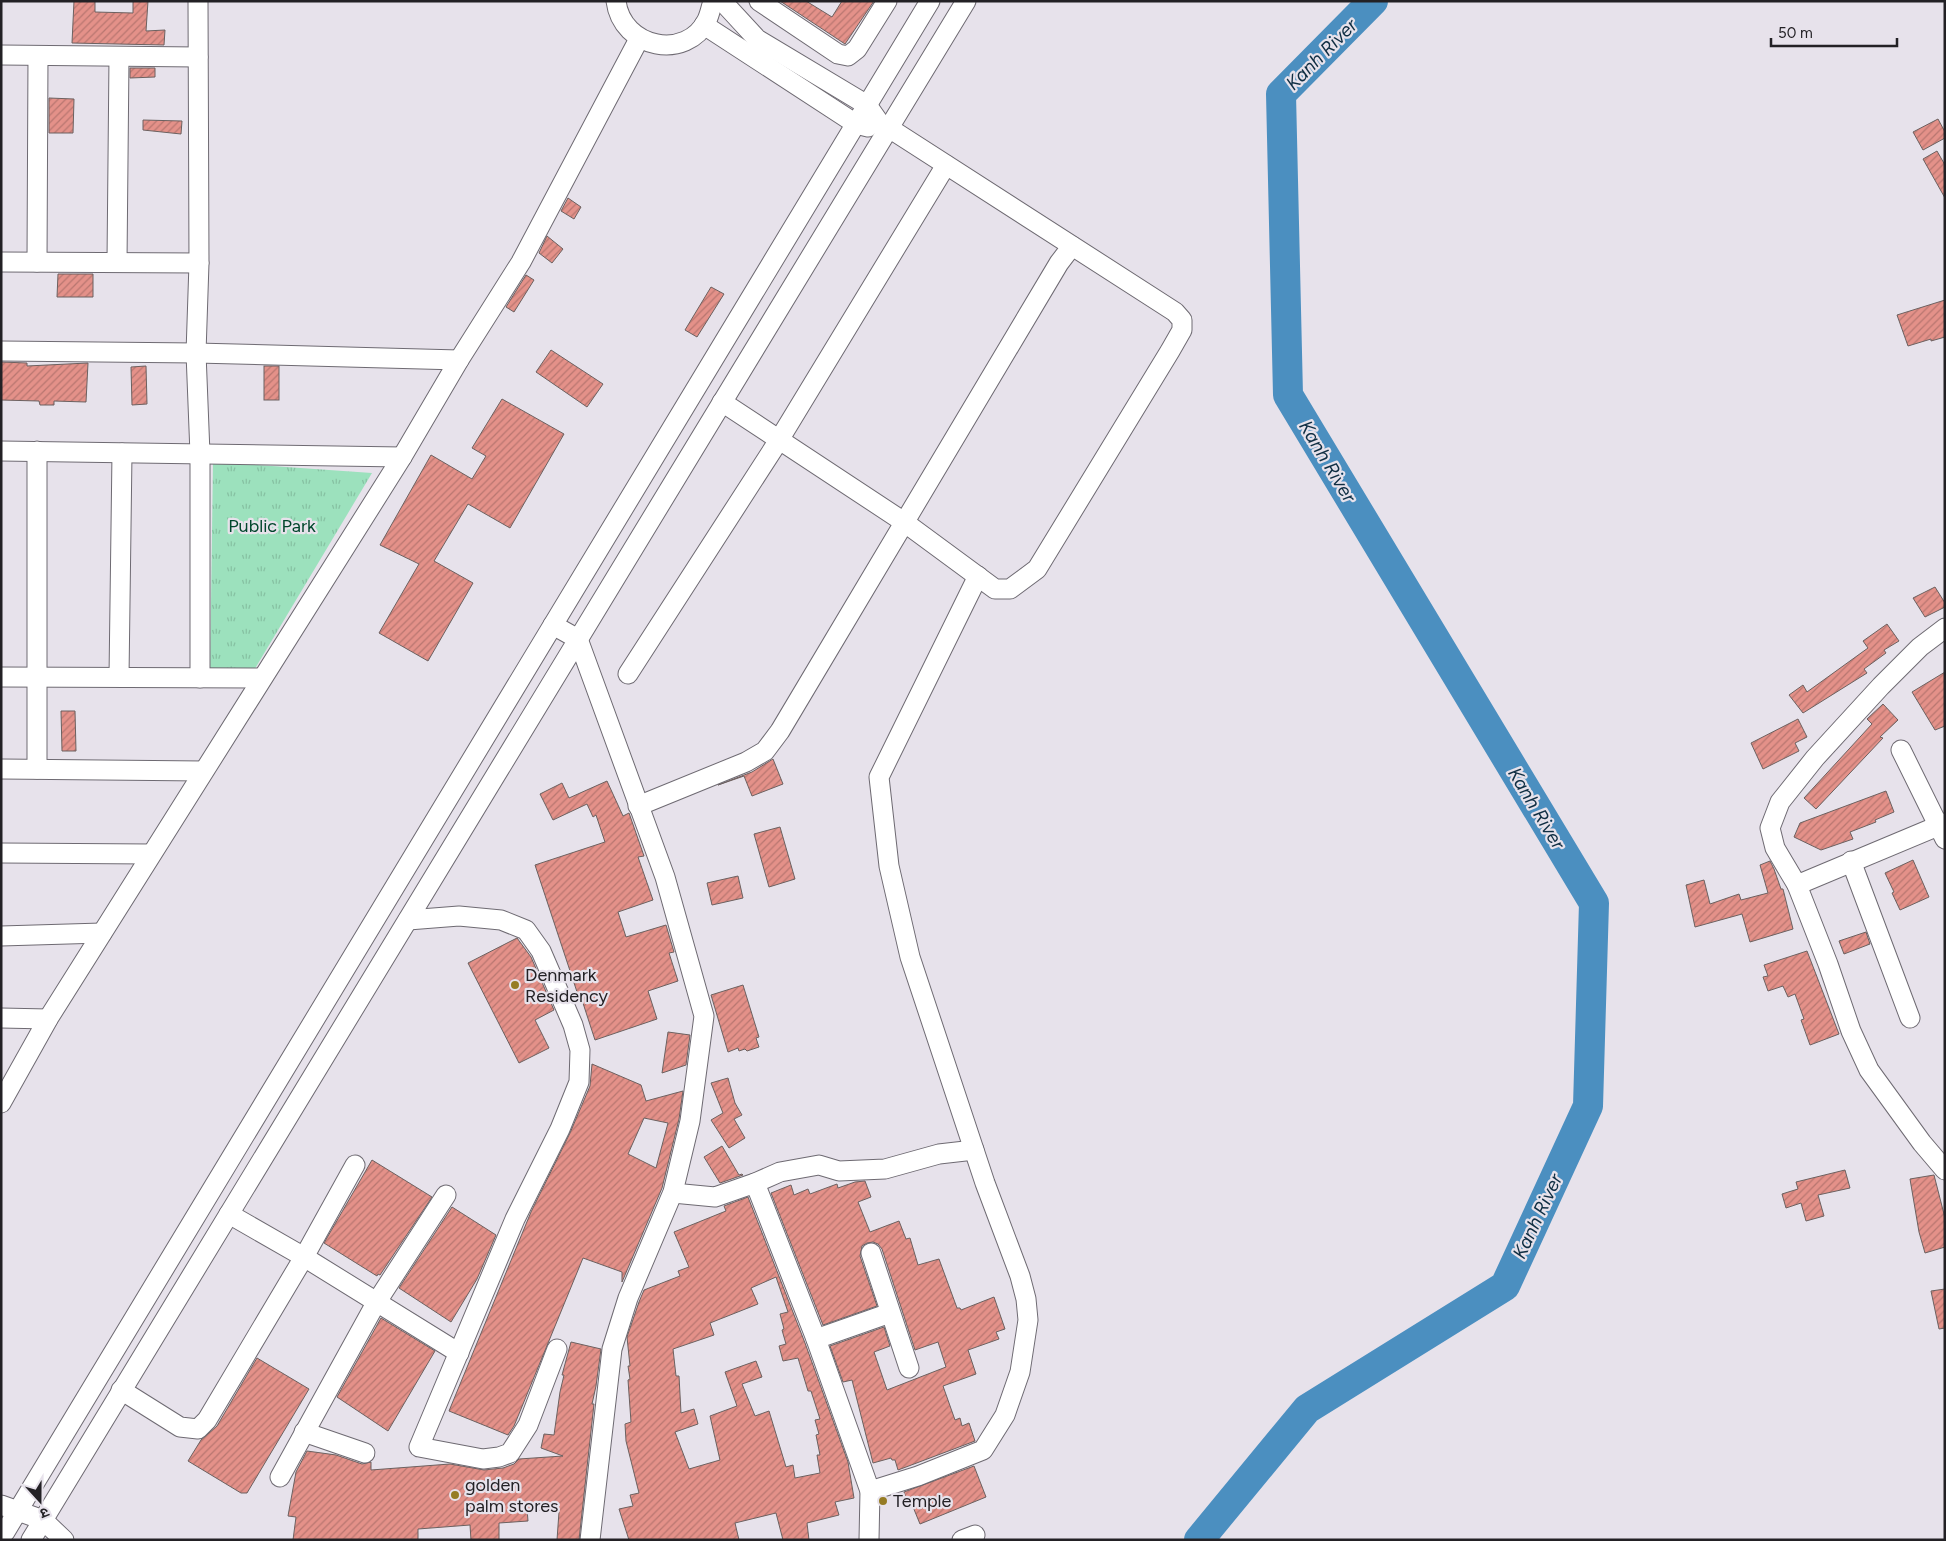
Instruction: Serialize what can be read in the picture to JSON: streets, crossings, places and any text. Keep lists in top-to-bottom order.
{
  "water": ["Kanh River"],
  "parks": ["Public Park"],
  "places": ["Denmark Residency", "golden palm stores", "Temple"],
  "scale_bar": "50 m",
  "north": "bottom"
}
